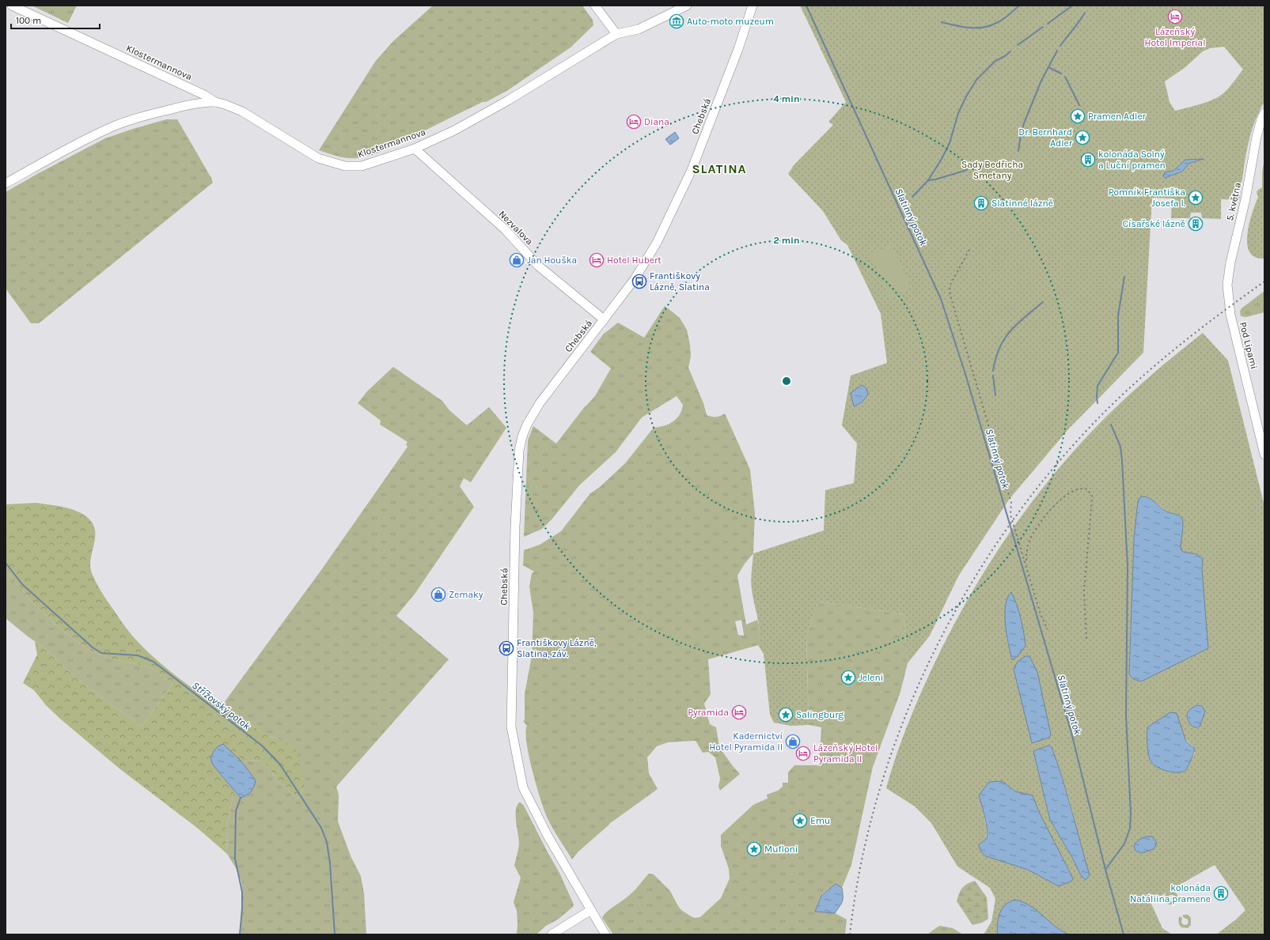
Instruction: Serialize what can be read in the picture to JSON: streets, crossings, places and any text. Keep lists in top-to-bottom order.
{
  "streets": {
    "street": [
      "Klostermannova",
      "Chebská",
      "5. května",
      "Nezvalova",
      "Pod Lipami"
    ]
  },
  "crossings": [
    ["Klostermannova", "Nezvalova"],
    ["Chebská", "Nezvalova"],
    ["5. května", "Pod Lipami"]
  ],
  "districts": ["SLATINA"],
  "water": ["Slatinný potok", "Střížovský potok"],
  "parks": ["Sady Bedřicha Smetany"],
  "places": {
    "hotel": [
      "Lázeňský Hotel Imperial",
      "Diana",
      "Hotel Hubert",
      "Pyramida",
      "Lázeňský Hotel Pyramida II"
    ],
    "museum": ["Auto-moto muzeum"],
    "place": [
      "Pramen Adler",
      "Dr. Bernhard Adler",
      "Pomník Františka Josefa I.",
      "Jeleni",
      "Salingburg",
      "Emu",
      "Mufloni"
    ],
    "building": [
      "kolonáda Solný a Luční pramen",
      "Slatinné lázně",
      "Císařské lázně",
      "kolonáda Natáliina pramene"
    ],
    "shop": ["Jan Houška", "Zemaky", "Kadernictví Hotel Pyramida II"],
    "bus stop": ["Františkovy Lázně, Slatina", "Františkovy Lázně, Slatina, záv."]
  },
  "scale_bar": "100 m",
  "rings": ["4 min", "2 min"]
}
